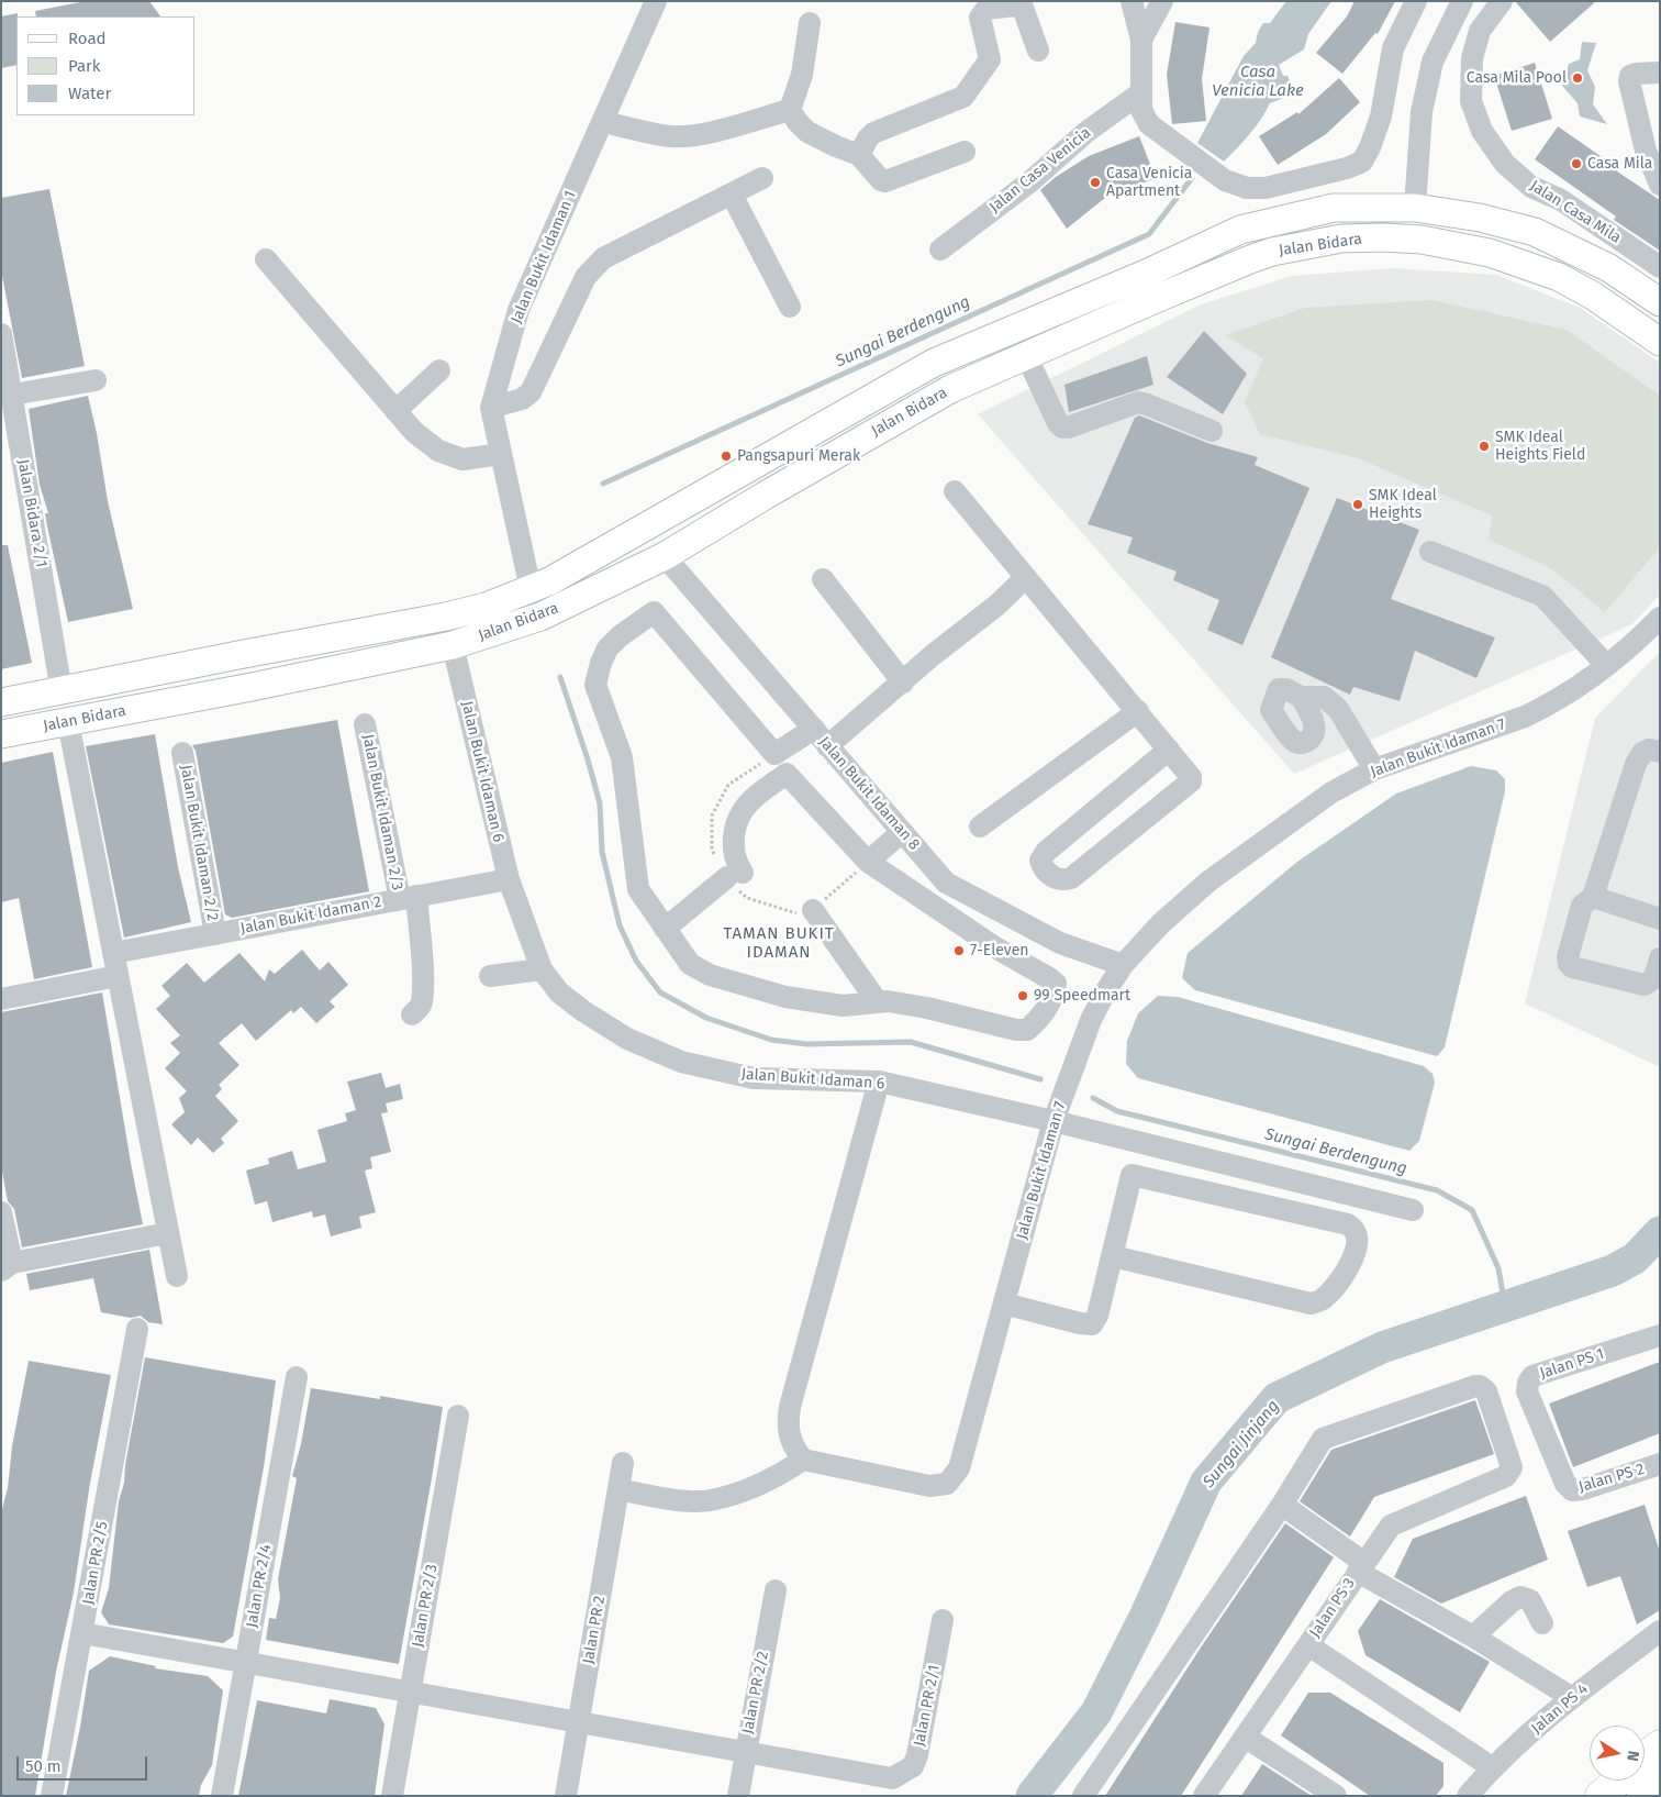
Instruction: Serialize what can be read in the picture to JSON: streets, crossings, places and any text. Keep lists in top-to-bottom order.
{
  "streets": {
    "main road": ["Jalan Bidara"],
    "street": [
      "Jalan Casa Venicia",
      "Jalan Casa Mila",
      "Jalan Bukit Idaman 1",
      "Jalan Bidara 2/1",
      "Jalan Bukit Idaman 7",
      "Jalan Bukit Idaman 6",
      "Jalan Bukit Idaman 8",
      "Jalan Bukit Idaman 2/3",
      "Jalan Bukit Idaman 2/2",
      "Jalan Bukit Idaman 2",
      "Jalan PS 1",
      "Jalan PS 2",
      "Jalan PR 2/5",
      "Jalan PR 2/4",
      "Jalan PR 2/3",
      "Jalan PS 3",
      "Jalan PR 2",
      "Jalan PR 2/2",
      "Jalan PR 2/1",
      "Jalan PS 4"
    ]
  },
  "crossings": [
    ["Jalan Bidara", "Jalan Bukit Idaman 1"],
    ["Jalan Bidara", "Jalan Bidara 2/1"],
    ["Jalan Bidara", "Jalan Bukit Idaman 6"],
    ["Jalan Bidara", "Jalan Bukit Idaman 8"],
    ["Jalan Bukit Idaman 7", "Jalan Bukit Idaman 6"],
    ["Jalan Bukit Idaman 7", "Jalan Bukit Idaman 8"],
    ["Jalan Bukit Idaman 6", "Jalan Bukit Idaman 2"],
    ["Jalan Bukit Idaman 2/3", "Jalan Bukit Idaman 2"],
    ["Jalan Bukit Idaman 2/2", "Jalan Bukit Idaman 2"],
    ["Jalan PS 1", "Jalan PS 2"],
    ["Jalan PR 2/2", "Jalan PR 2/1"]
  ],
  "districts": ["TAMAN BUKIT IDAMAN"],
  "water": ["Casa Venicia Lake", "Sungai Berdengung", "Sungai Jinjang"],
  "places": [
    "Casa Mila Pool",
    "Casa Mila",
    "Casa Venicia Apartment",
    "SMK Ideal Heights Field",
    "Pangsapuri Merak",
    "SMK Ideal Heights",
    "7-Eleven",
    "99 Speedmart"
  ],
  "legend": ["Road", "Park", "Water"],
  "scale_bar": "50 m",
  "north": "right"
}
